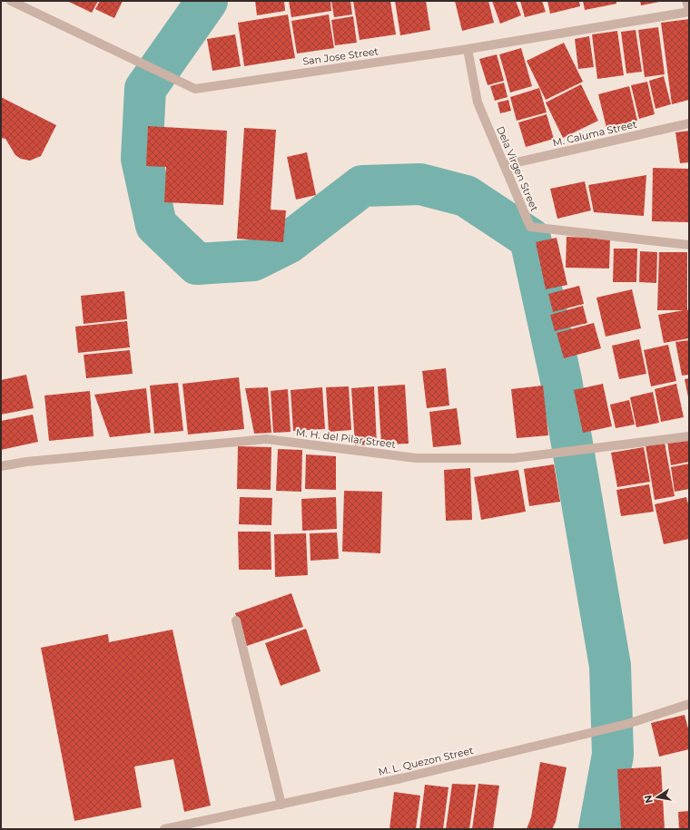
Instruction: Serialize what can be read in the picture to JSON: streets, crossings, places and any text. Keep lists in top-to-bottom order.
{
  "streets": {
    "street": [
      "San Jose Street",
      "M. Caluma Street",
      "Dela Virgen Street",
      "M. H. del Pilar Street",
      "M. L. Quezon Street"
    ]
  },
  "crossings": [
    ["San Jose Street", "Dela Virgen Street"],
    ["M. Caluma Street", "Dela Virgen Street"]
  ],
  "north": "left"
}
